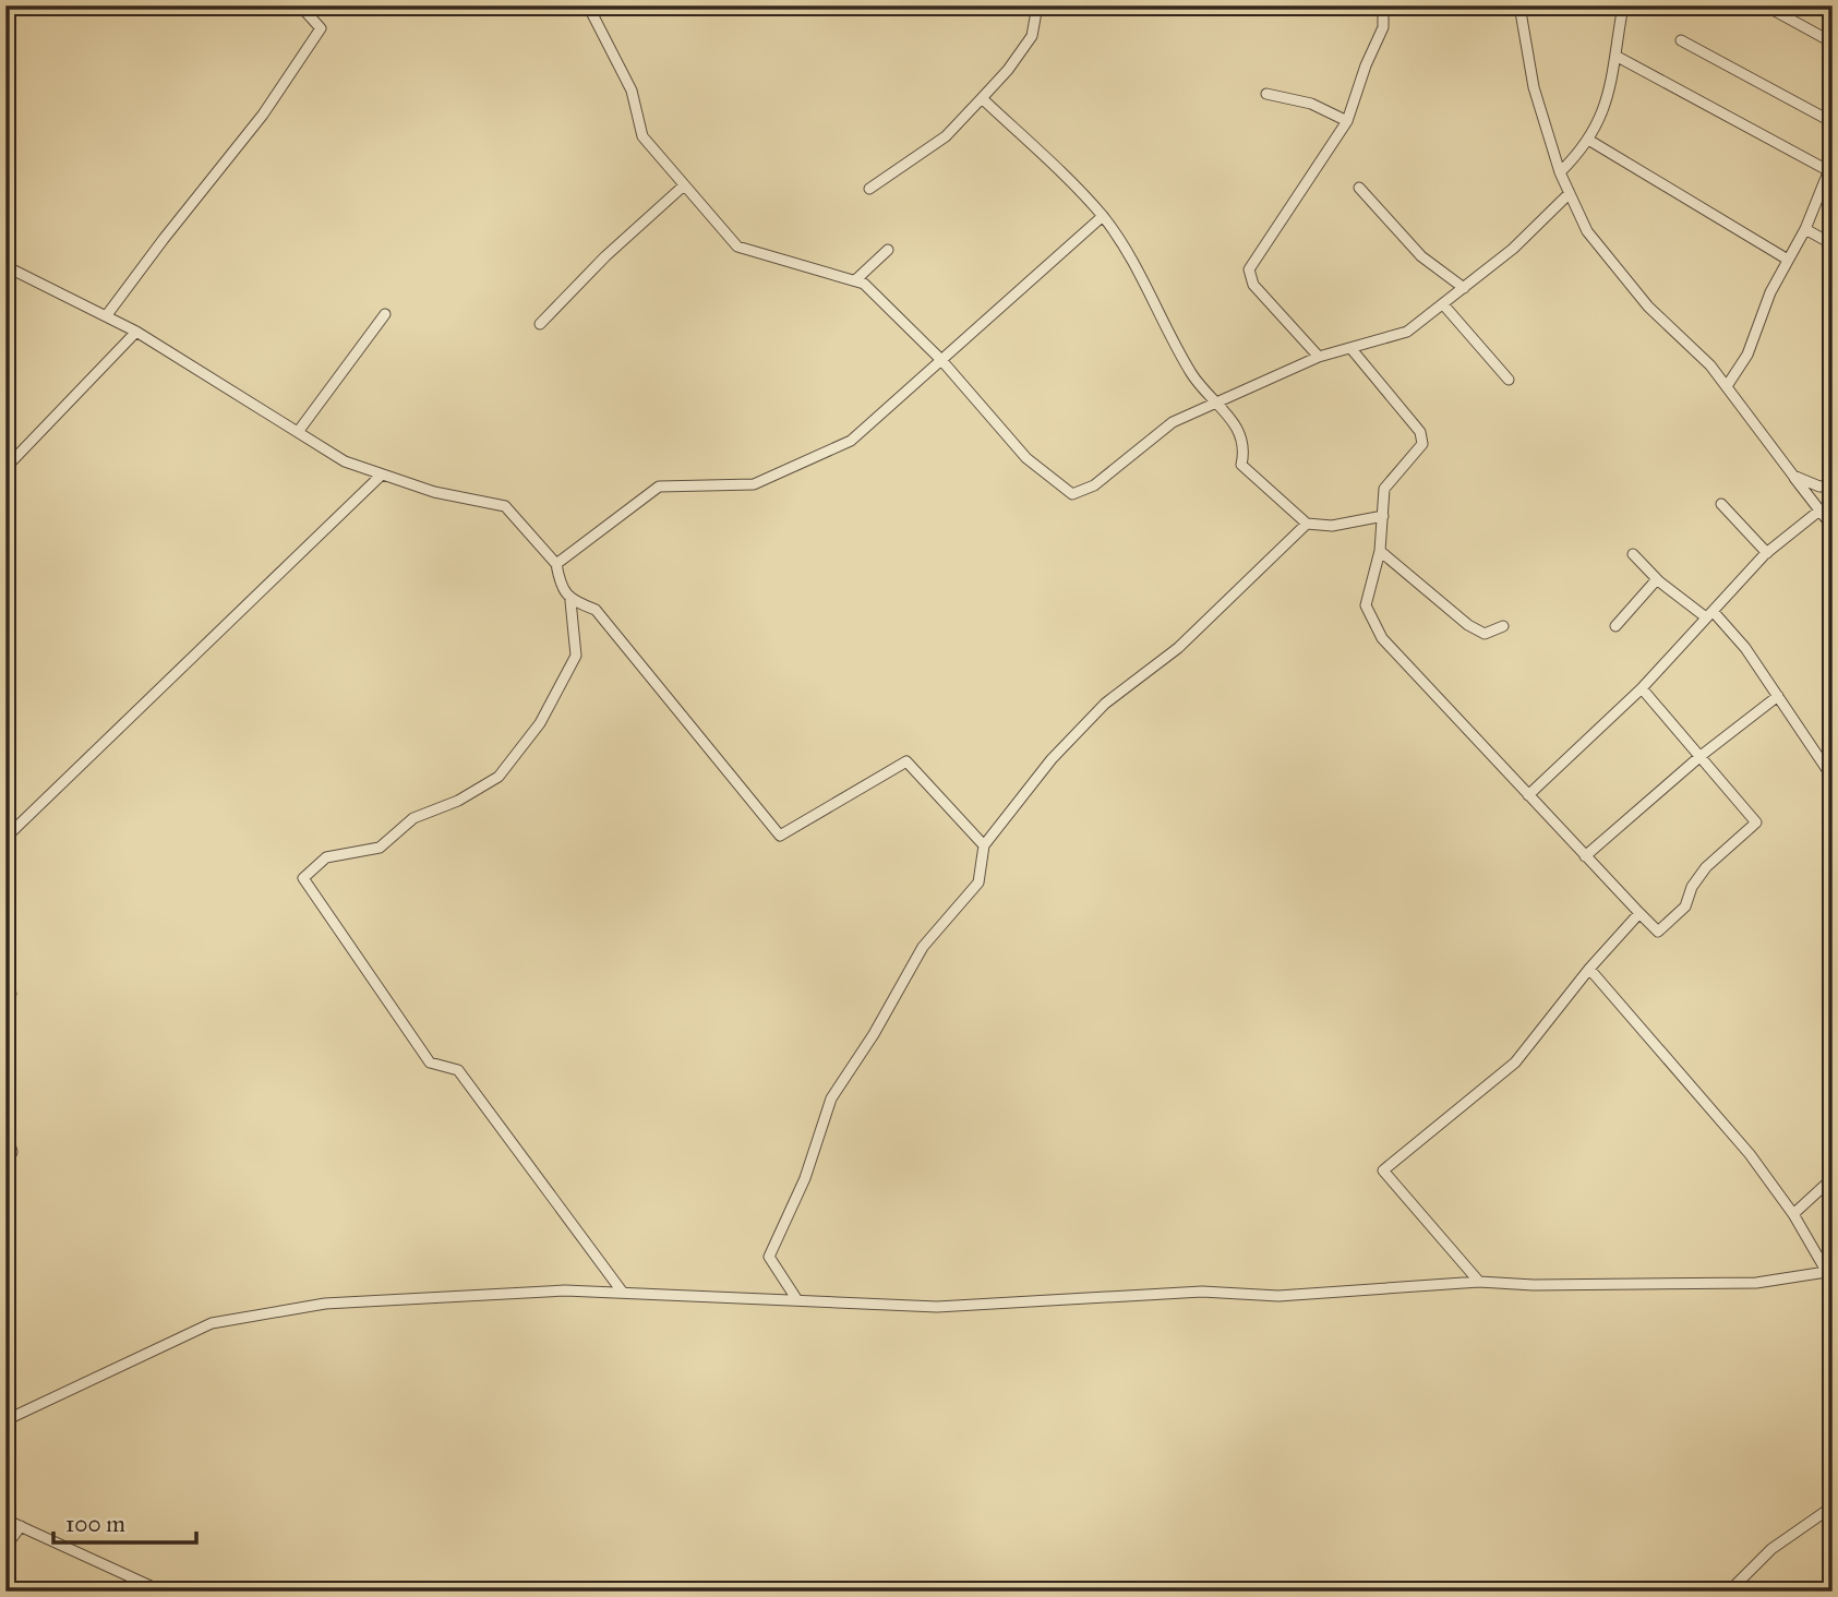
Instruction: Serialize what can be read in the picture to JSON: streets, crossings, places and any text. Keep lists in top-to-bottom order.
{
  "scale_bar": "100 m"
}
